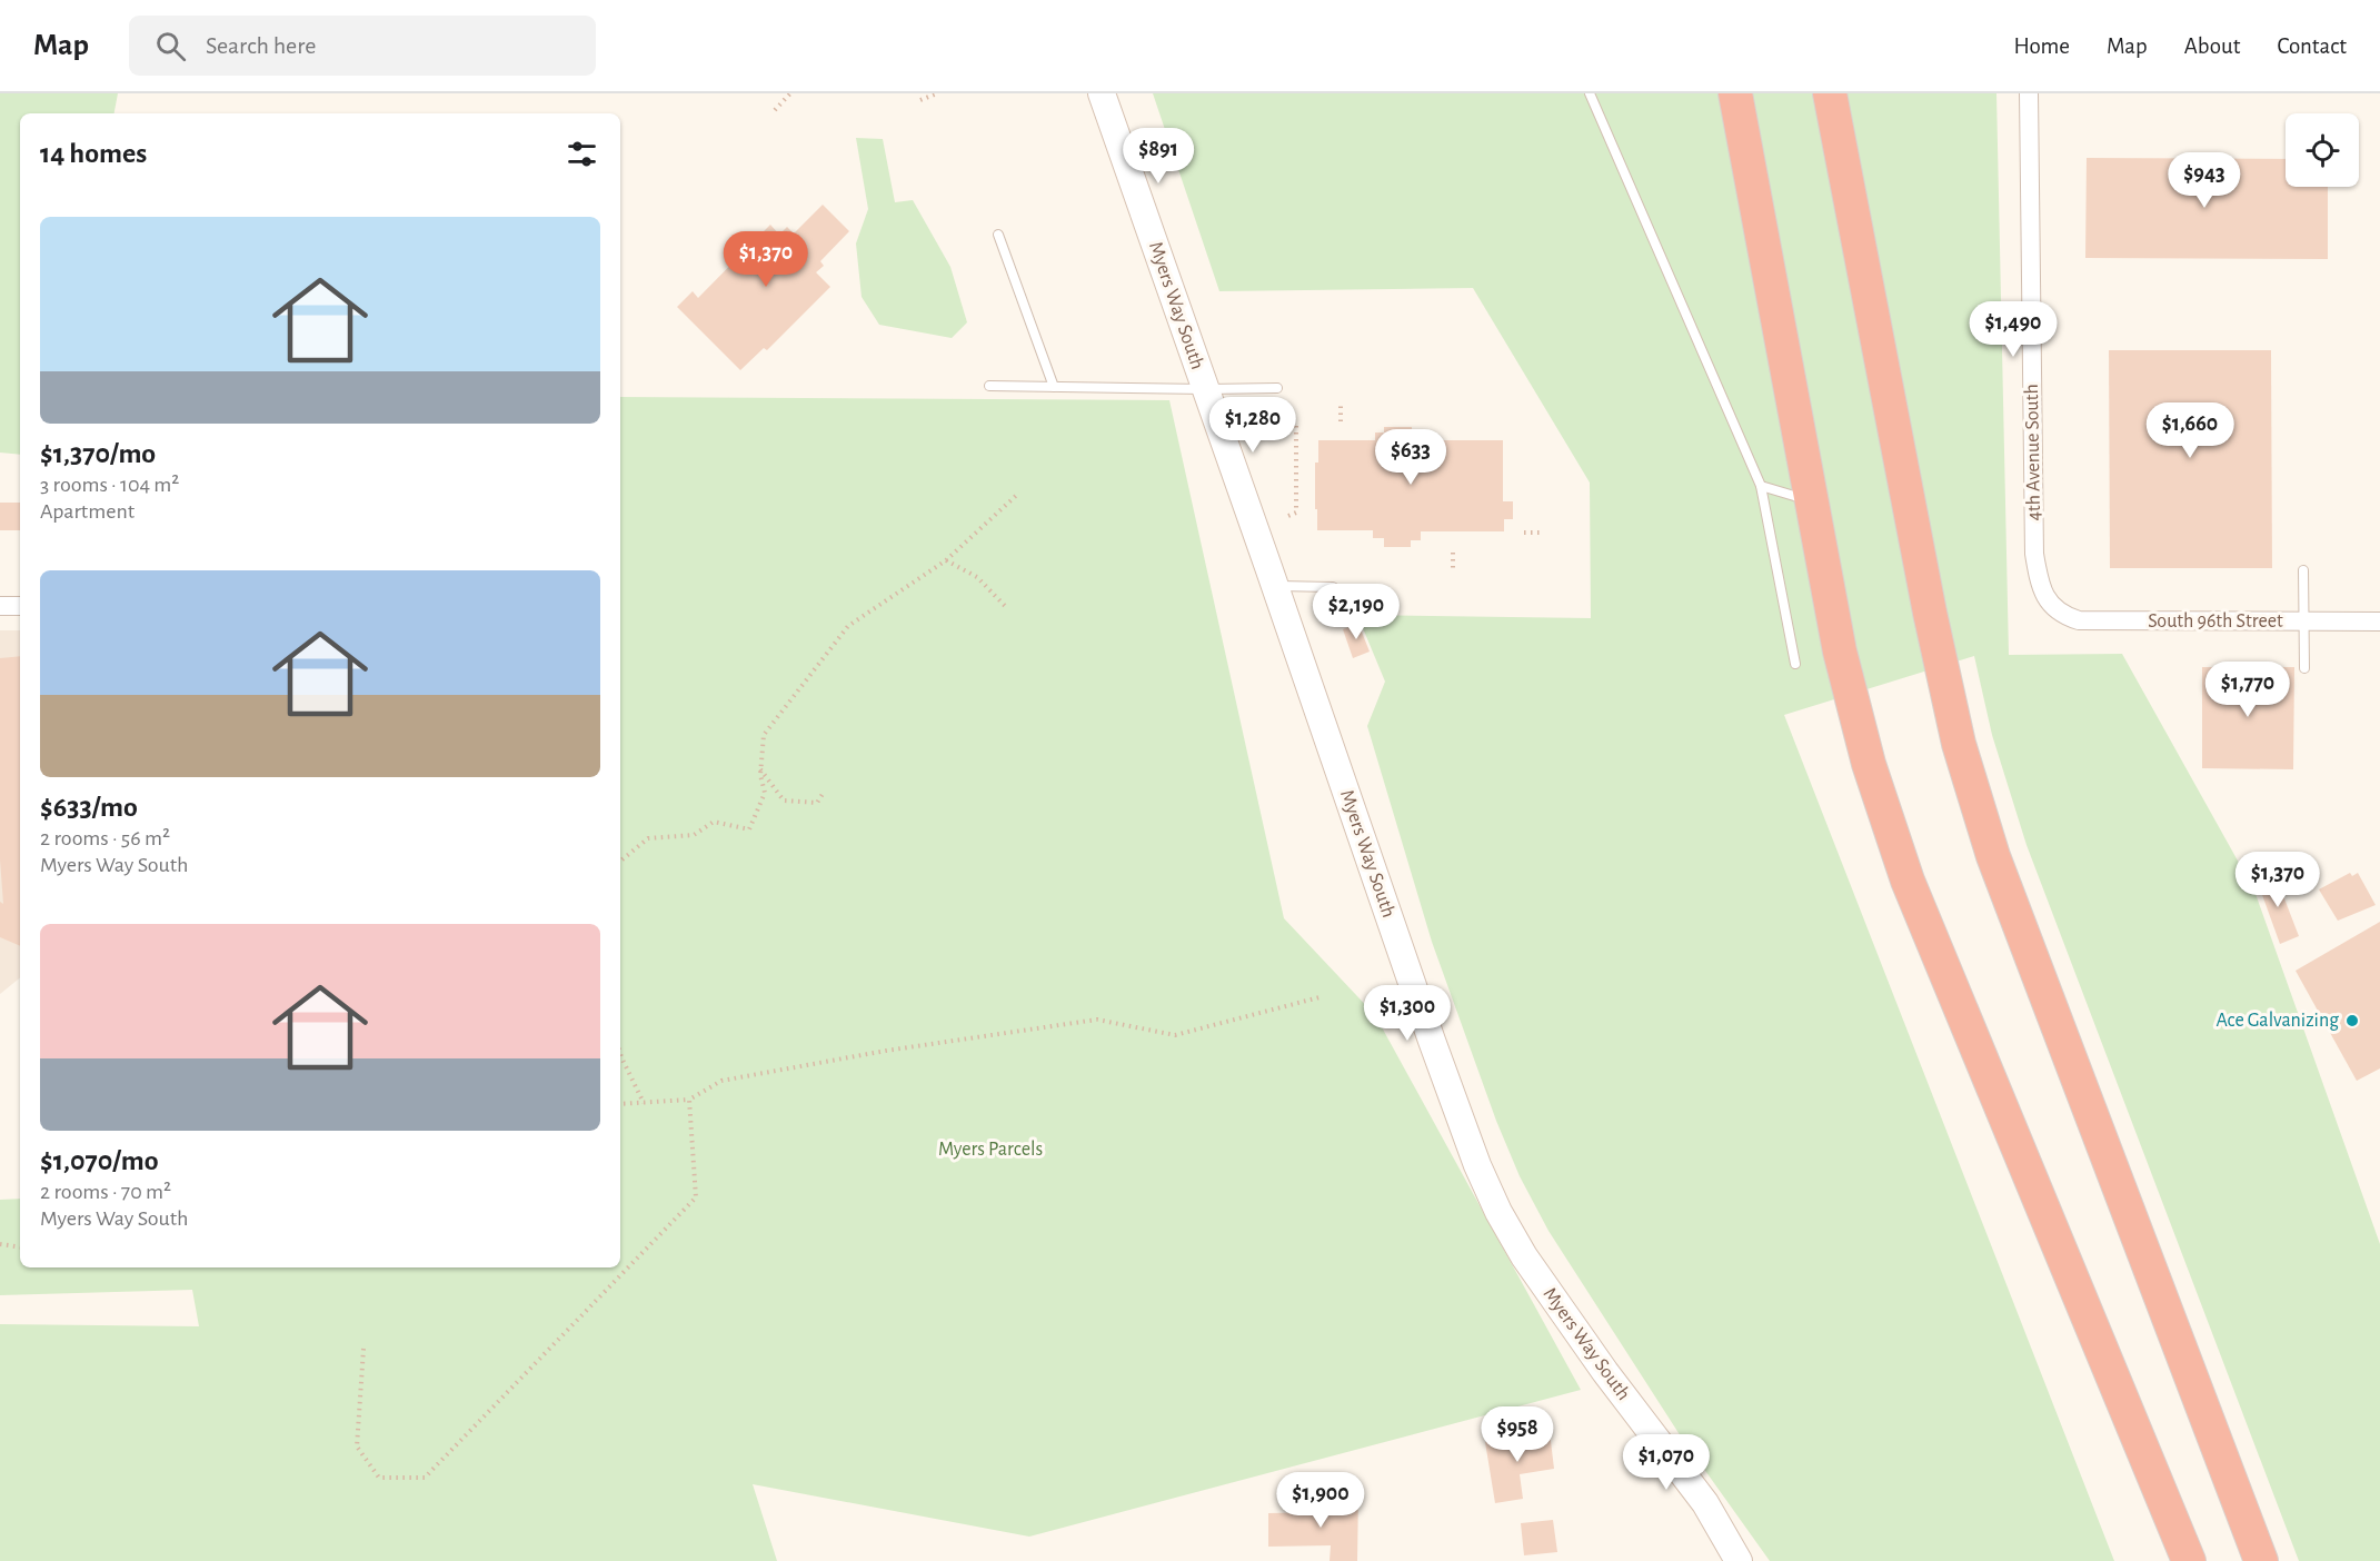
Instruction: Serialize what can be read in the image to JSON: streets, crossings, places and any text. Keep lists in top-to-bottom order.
{
  "streets": {
    "main road": ["Myers Way South"],
    "street": ["4th Avenue South", "South 96th Street"]
  },
  "crossings": [
    ["4th Avenue South", "South 96th Street"]
  ],
  "parks": ["Myers Parcels"],
  "places": ["Ace Galvanizing"],
  "page": {
    "header": "Map",
    "search": "Search here",
    "nav": [
      "Home",
      "Map",
      "About",
      "Contact"
    ],
    "heading": "14 homes",
    "price": [
      "$891",
      "$943",
      "$1,370",
      "$1,490",
      "$1,280",
      "$1,660",
      "$633",
      "$2,190",
      "$1,770",
      "$1,370",
      "$1,300",
      "$958",
      "$1,070",
      "$1,900"
    ],
    "list": [
      {
        "name": "$1,370/mo",
        "note": "3 rooms · 104 m² · Apartment"
      },
      {
        "name": "$633/mo",
        "note": "2 rooms · 56 m² · Myers Way South"
      },
      {
        "name": "$1,070/mo",
        "note": "2 rooms · 70 m² · Myers Way South"
      }
    ]
  }
}
